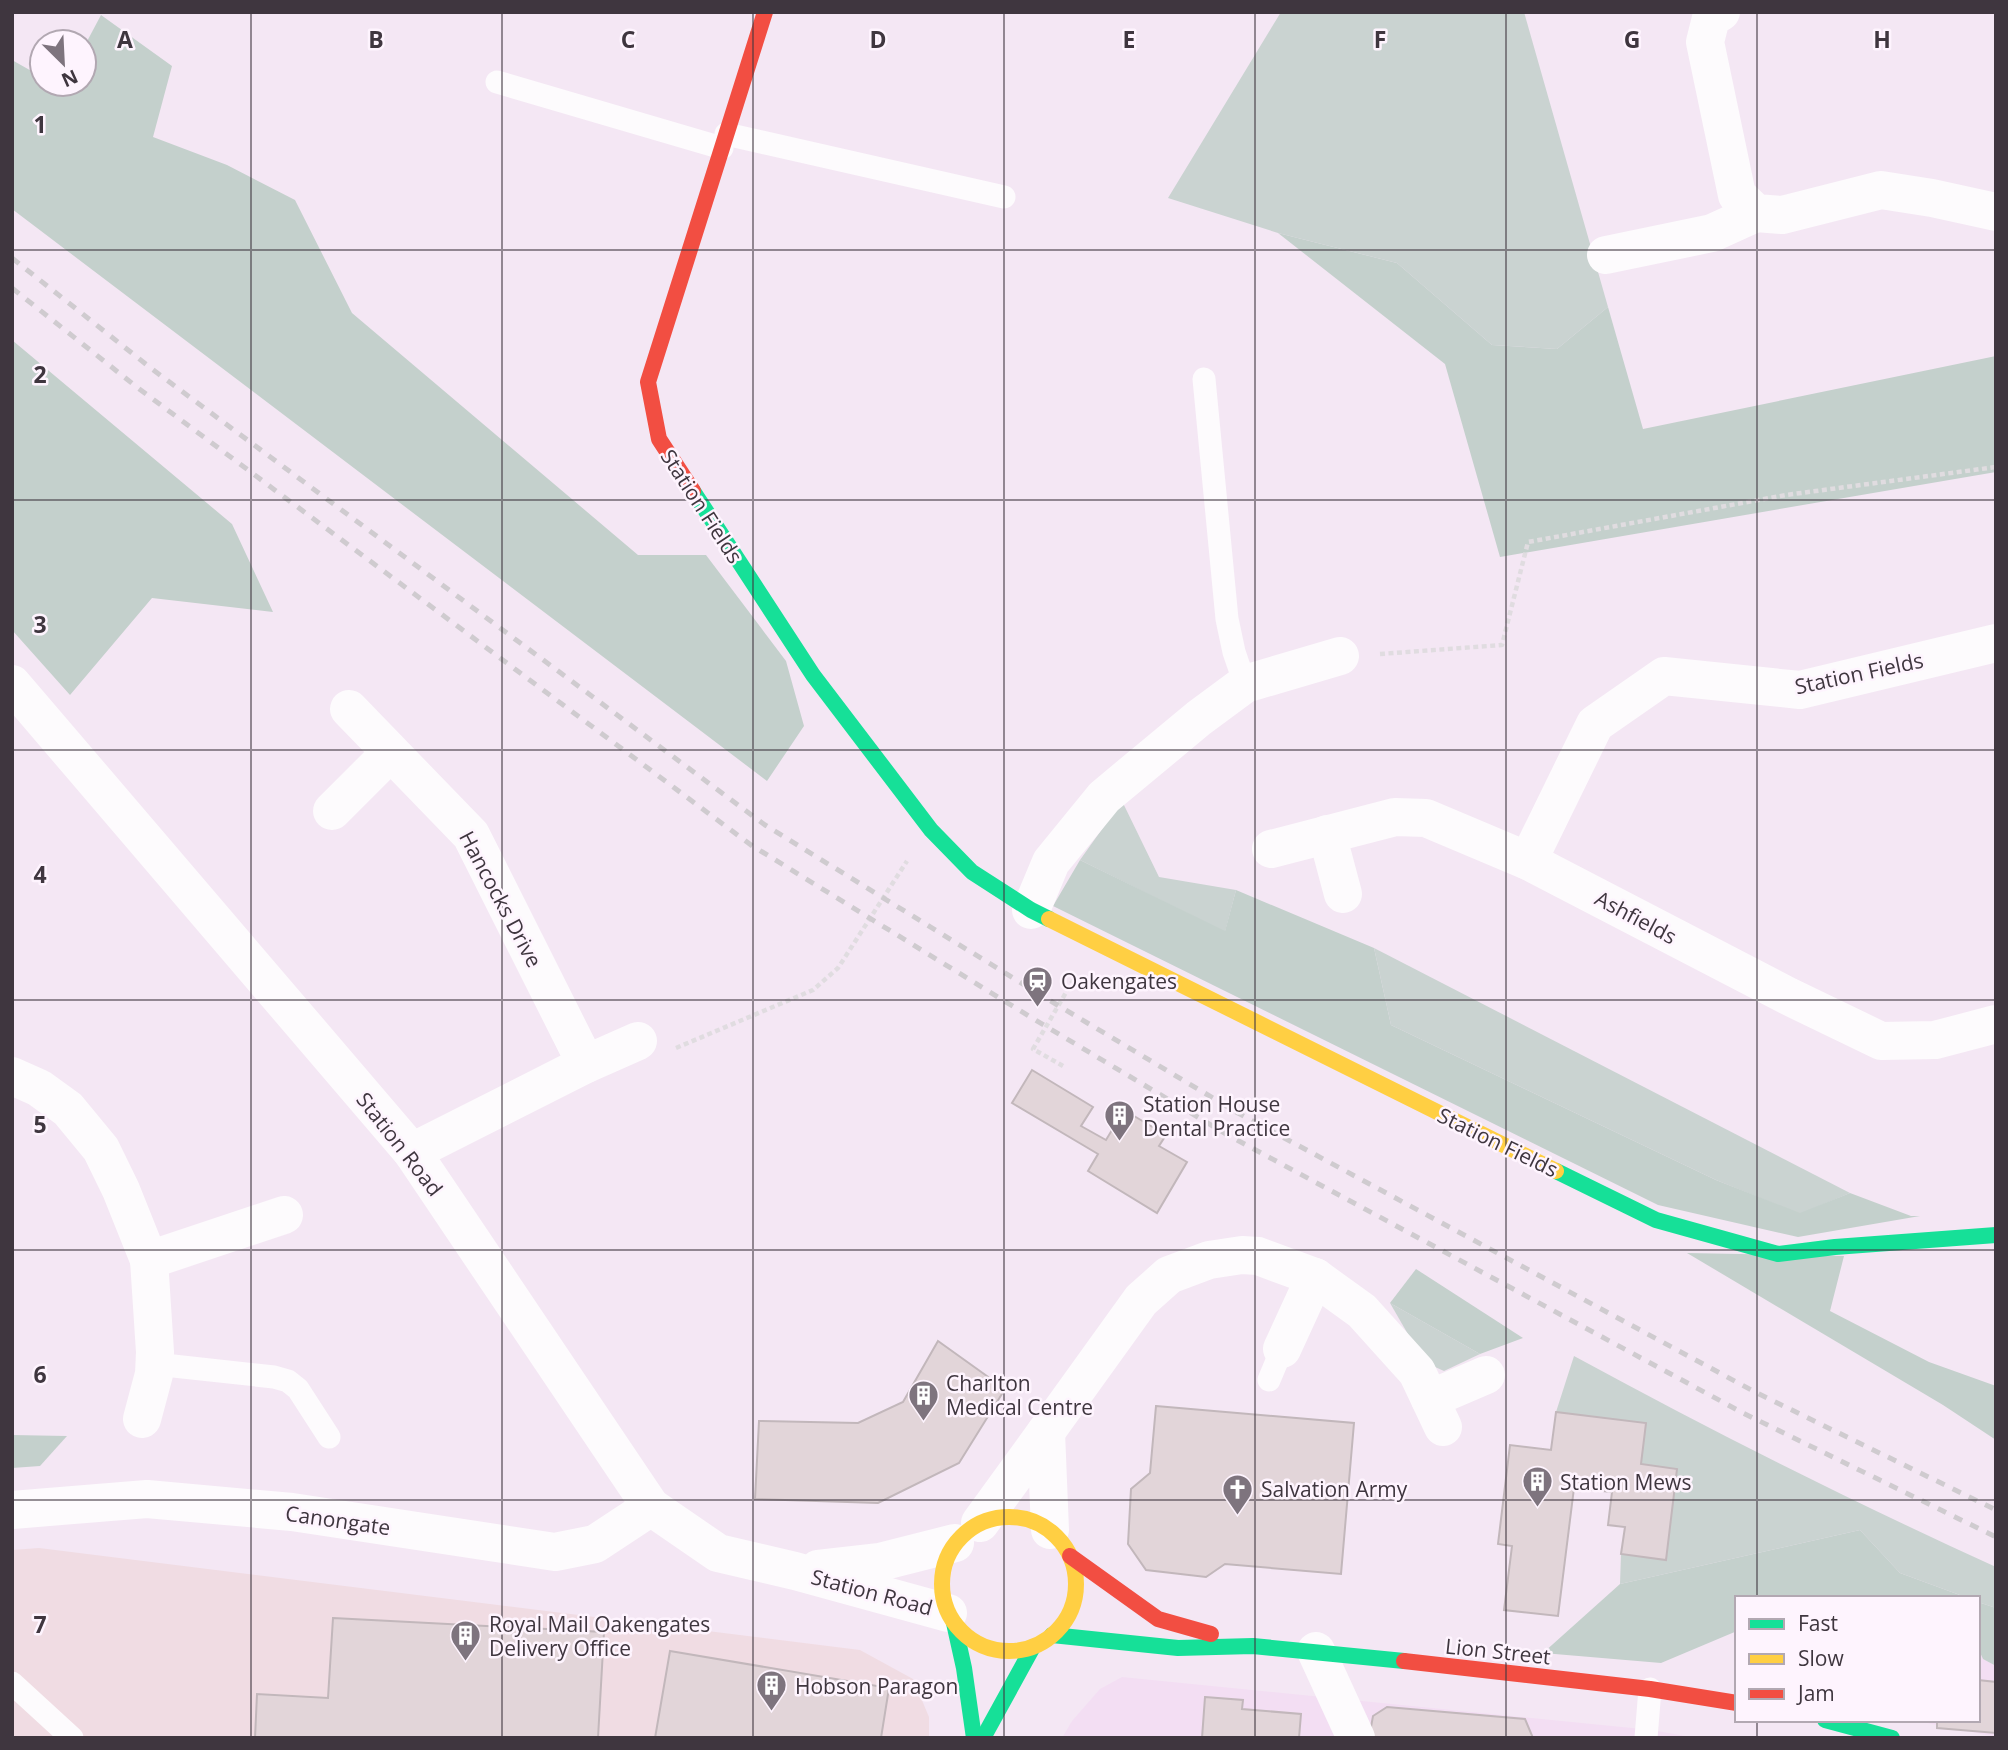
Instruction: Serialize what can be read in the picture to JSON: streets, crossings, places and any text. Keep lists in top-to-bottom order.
{
  "streets": {
    "street": [
      "Station Fields",
      "Hancocks Drive",
      "Ashfields",
      "Station Road",
      "Canongate",
      "Lion Street"
    ]
  },
  "crossings": [
    ["Station Fields", "Ashfields"],
    ["Station Road", "Canongate"],
    ["Station Road", "Lion Street"]
  ],
  "places": {
    "station": ["Oakengates"],
    "building": [
      "Station House Dental Practice",
      "Charlton Medical Centre",
      "Station Mews",
      "Royal Mail Oakengates Delivery Office",
      "Hobson Paragon"
    ],
    "church": ["Salvation Army"]
  },
  "legend": ["Fast", "Slow", "Jam"],
  "north": "bottom right",
  "grid": {
    "columns": [
      "A",
      "B",
      "C",
      "D",
      "E",
      "F",
      "G",
      "H"
    ],
    "rows": [
      "1",
      "2",
      "3",
      "4",
      "5",
      "6",
      "7"
    ]
  }
}
